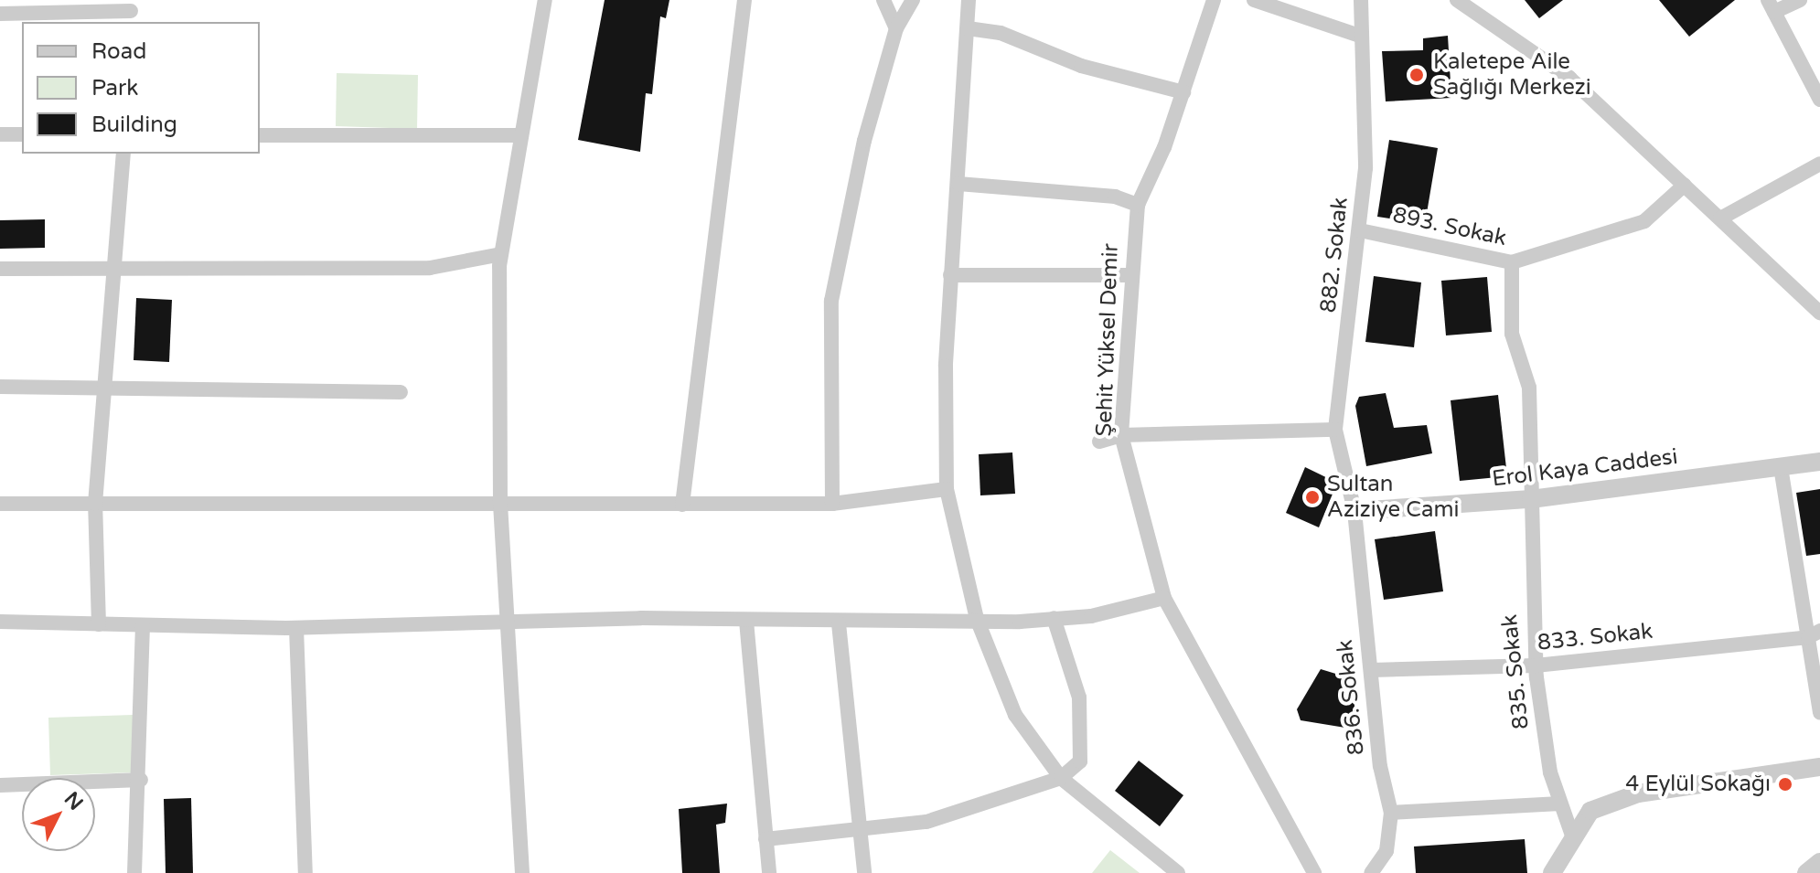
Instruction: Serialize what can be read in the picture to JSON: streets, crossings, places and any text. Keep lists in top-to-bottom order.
{
  "streets": {
    "street": [
      "893. Sokak",
      "882. Sokak",
      "Şehit Yüksel Demir",
      "Erol Kaya Caddesi",
      "833. Sokak",
      "835. Sokak",
      "836. Sokak"
    ]
  },
  "crossings": [
    ["893. Sokak", "882. Sokak"],
    ["893. Sokak", "835. Sokak"],
    ["882. Sokak", "Erol Kaya Caddesi"],
    ["882. Sokak", "836. Sokak"],
    ["Erol Kaya Caddesi", "835. Sokak"],
    ["Erol Kaya Caddesi", "836. Sokak"],
    ["833. Sokak", "835. Sokak"],
    ["833. Sokak", "836. Sokak"]
  ],
  "places": ["Kaletepe Aile Sağlığı Merkezi", "Sultan Aziziye Cami", "4 Eylül Sokağı"],
  "legend": ["Road", "Park", "Building"],
  "north": "top right"
}
